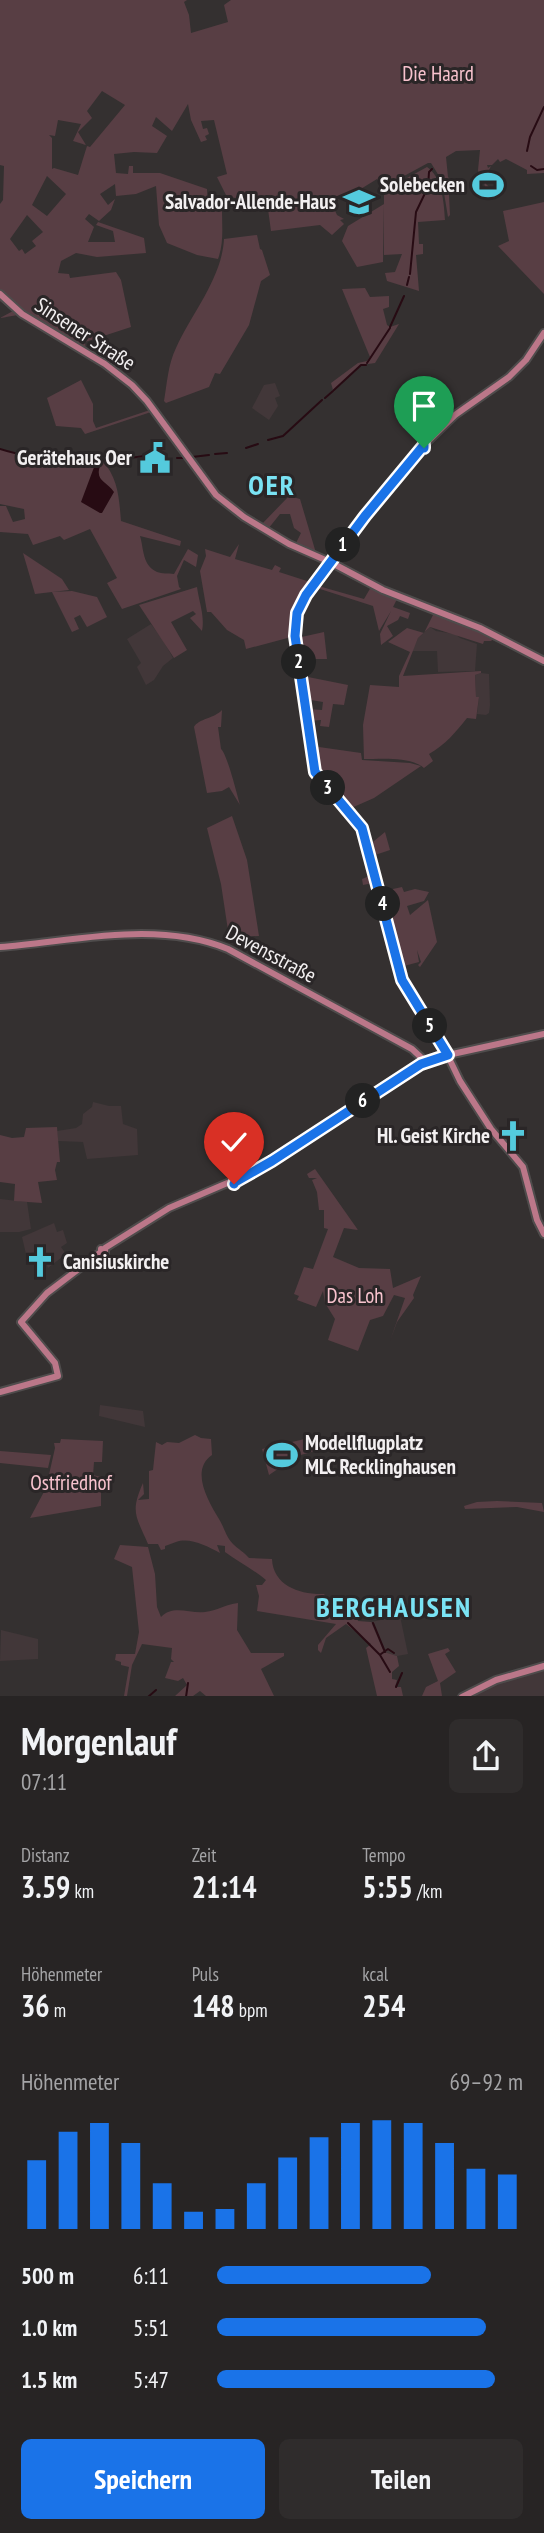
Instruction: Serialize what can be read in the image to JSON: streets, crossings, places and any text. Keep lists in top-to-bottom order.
{
  "streets": {
    "main road": ["Sinsener Straße", "Devensstraße"]
  },
  "districts": ["OER", "BERGHAUSEN"],
  "parks": ["Die Haard", "Das Loh", "Ostfriedhof"],
  "places": {
    "sports": ["Solebecken", "Modellflugplatz MLC Recklinghausen"],
    "school or university": ["Salvador-Allende-Haus"],
    "public building": ["Gerätehaus Oer"],
    "church": ["Hl. Geist Kirche", "Canisiuskirche"]
  },
  "page": {
    "pins": [
      "1",
      "2",
      "3",
      "4",
      "5",
      "6"
    ],
    "heading": ["Morgenlauf", "07:11"],
    "stats": [
      ["Distanz", "3.59 km"],
      ["Zeit", "21:14"],
      ["Tempo", "5:55 /km"],
      ["Höhenmeter", "36 m"],
      ["Puls", "148 bpm"],
      ["kcal", "254"]
    ],
    "chart": ["Höhenmeter", "69–92 m"],
    "list": [
      {
        "name": "500 m",
        "note": "6:11"
      },
      {
        "name": "1.0 km",
        "note": "5:51"
      },
      {
        "name": "1.5 km",
        "note": "5:47"
      }
    ],
    "buttons": ["Speichern", "Teilen"]
  }
}
